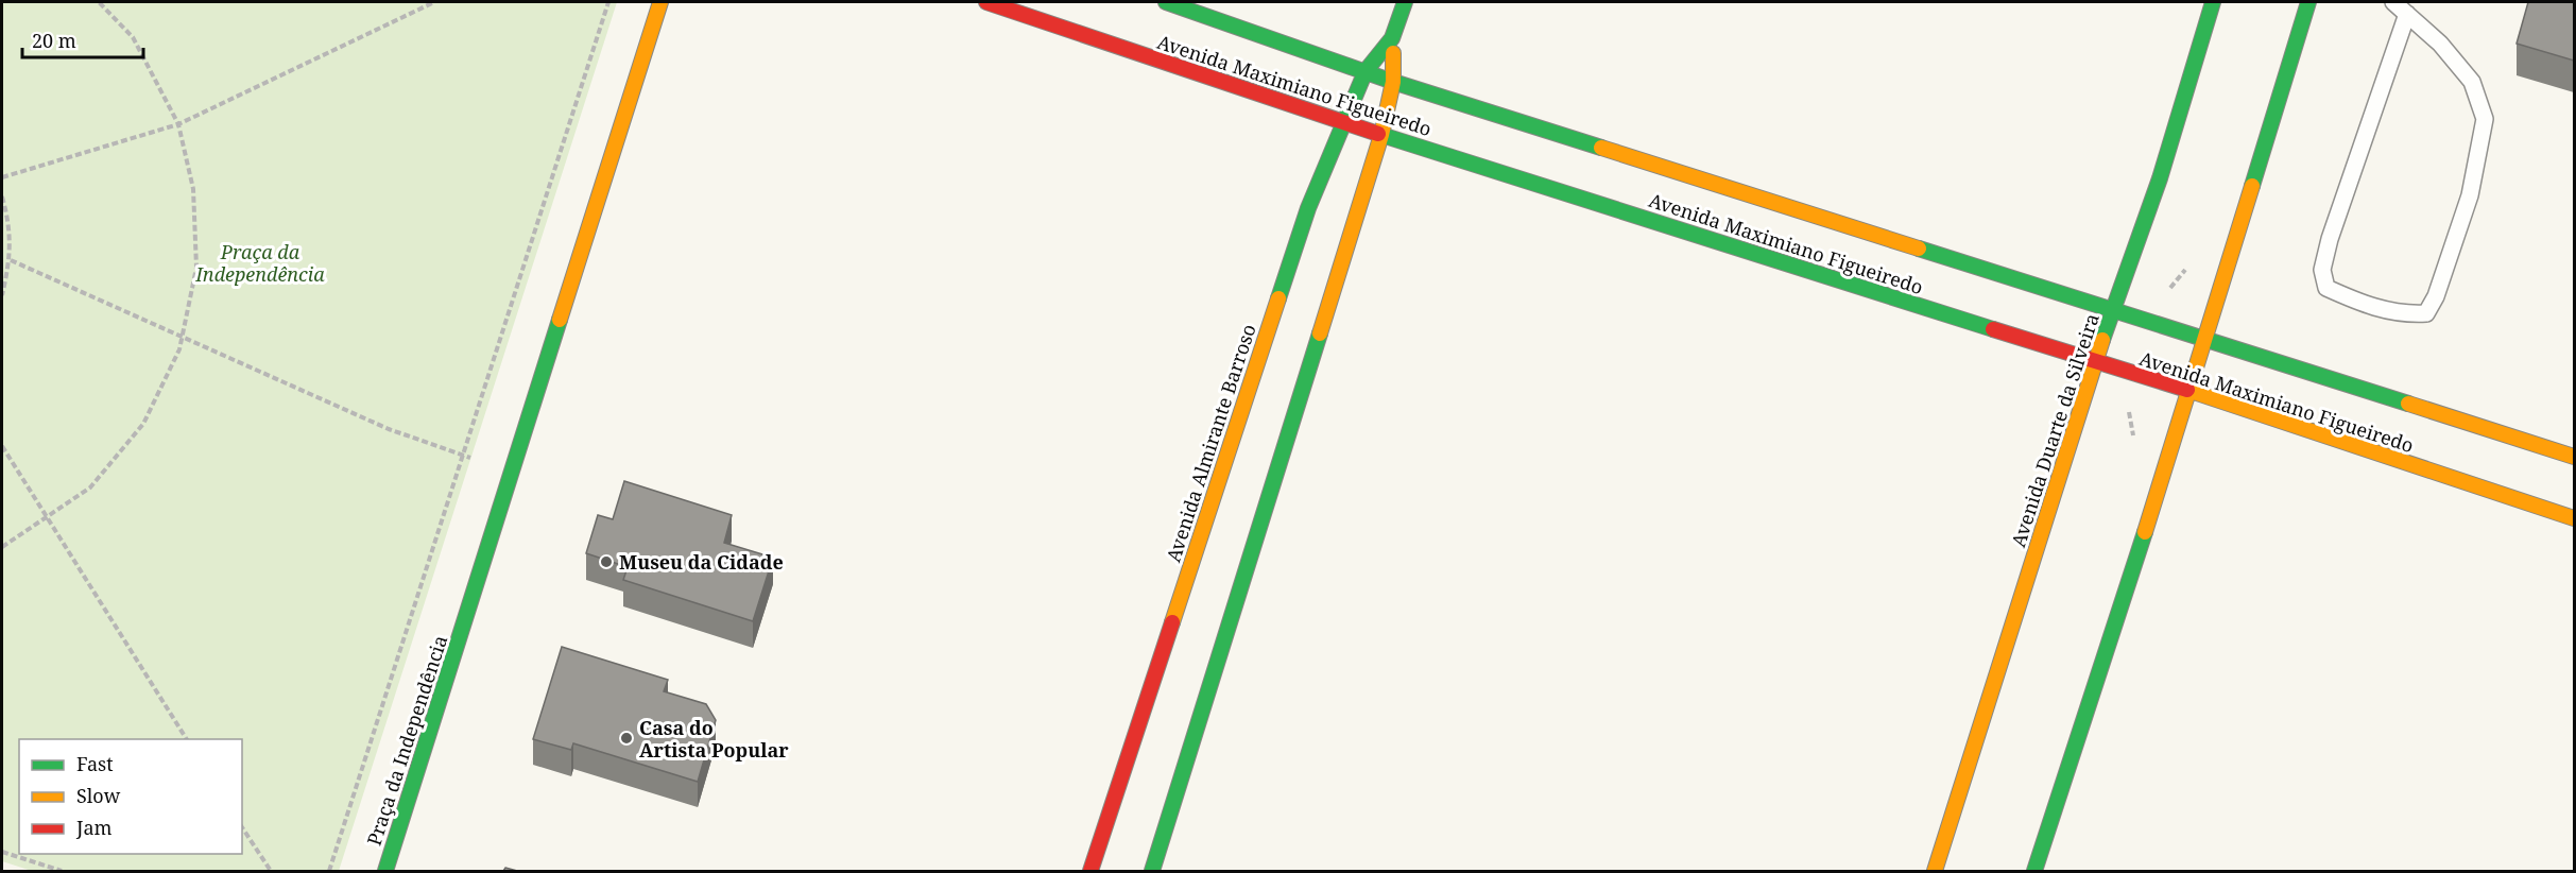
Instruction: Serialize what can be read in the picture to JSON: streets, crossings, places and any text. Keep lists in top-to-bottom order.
{
  "streets": {
    "main road": [
      "Avenida Maximiano Figueiredo",
      "Avenida Duarte da Silveira",
      "Avenida Almirante Barroso",
      "Praça da Independência"
    ]
  },
  "crossings": [
    ["Avenida Maximiano Figueiredo", "Avenida Duarte da Silveira"],
    ["Avenida Maximiano Figueiredo", "Avenida Almirante Barroso"]
  ],
  "parks": ["Praça da Independência"],
  "places": ["Museu da Cidade", "Casa do Artista Popular"],
  "legend": ["Fast", "Slow", "Jam"],
  "scale_bar": "20 m"
}
